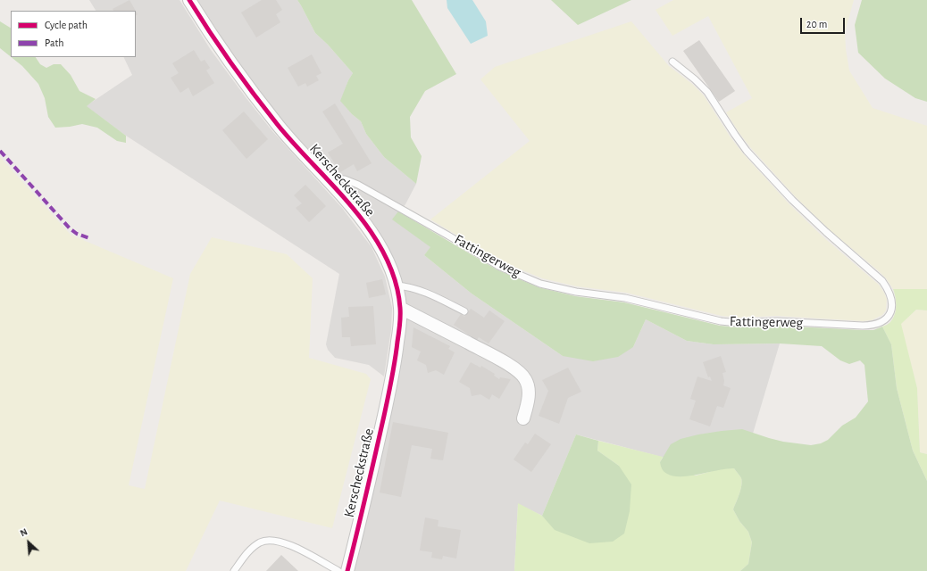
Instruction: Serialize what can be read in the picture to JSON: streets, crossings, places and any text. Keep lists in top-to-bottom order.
{
  "streets": {
    "street": ["Kerscheckstraße"],
    "lane": ["Fattingerweg"]
  },
  "crossings": [
    ["Kerscheckstraße", "Fattingerweg"]
  ],
  "legend": ["Cycle path", "Path"],
  "scale_bar": "20 m",
  "north": "top left"
}
